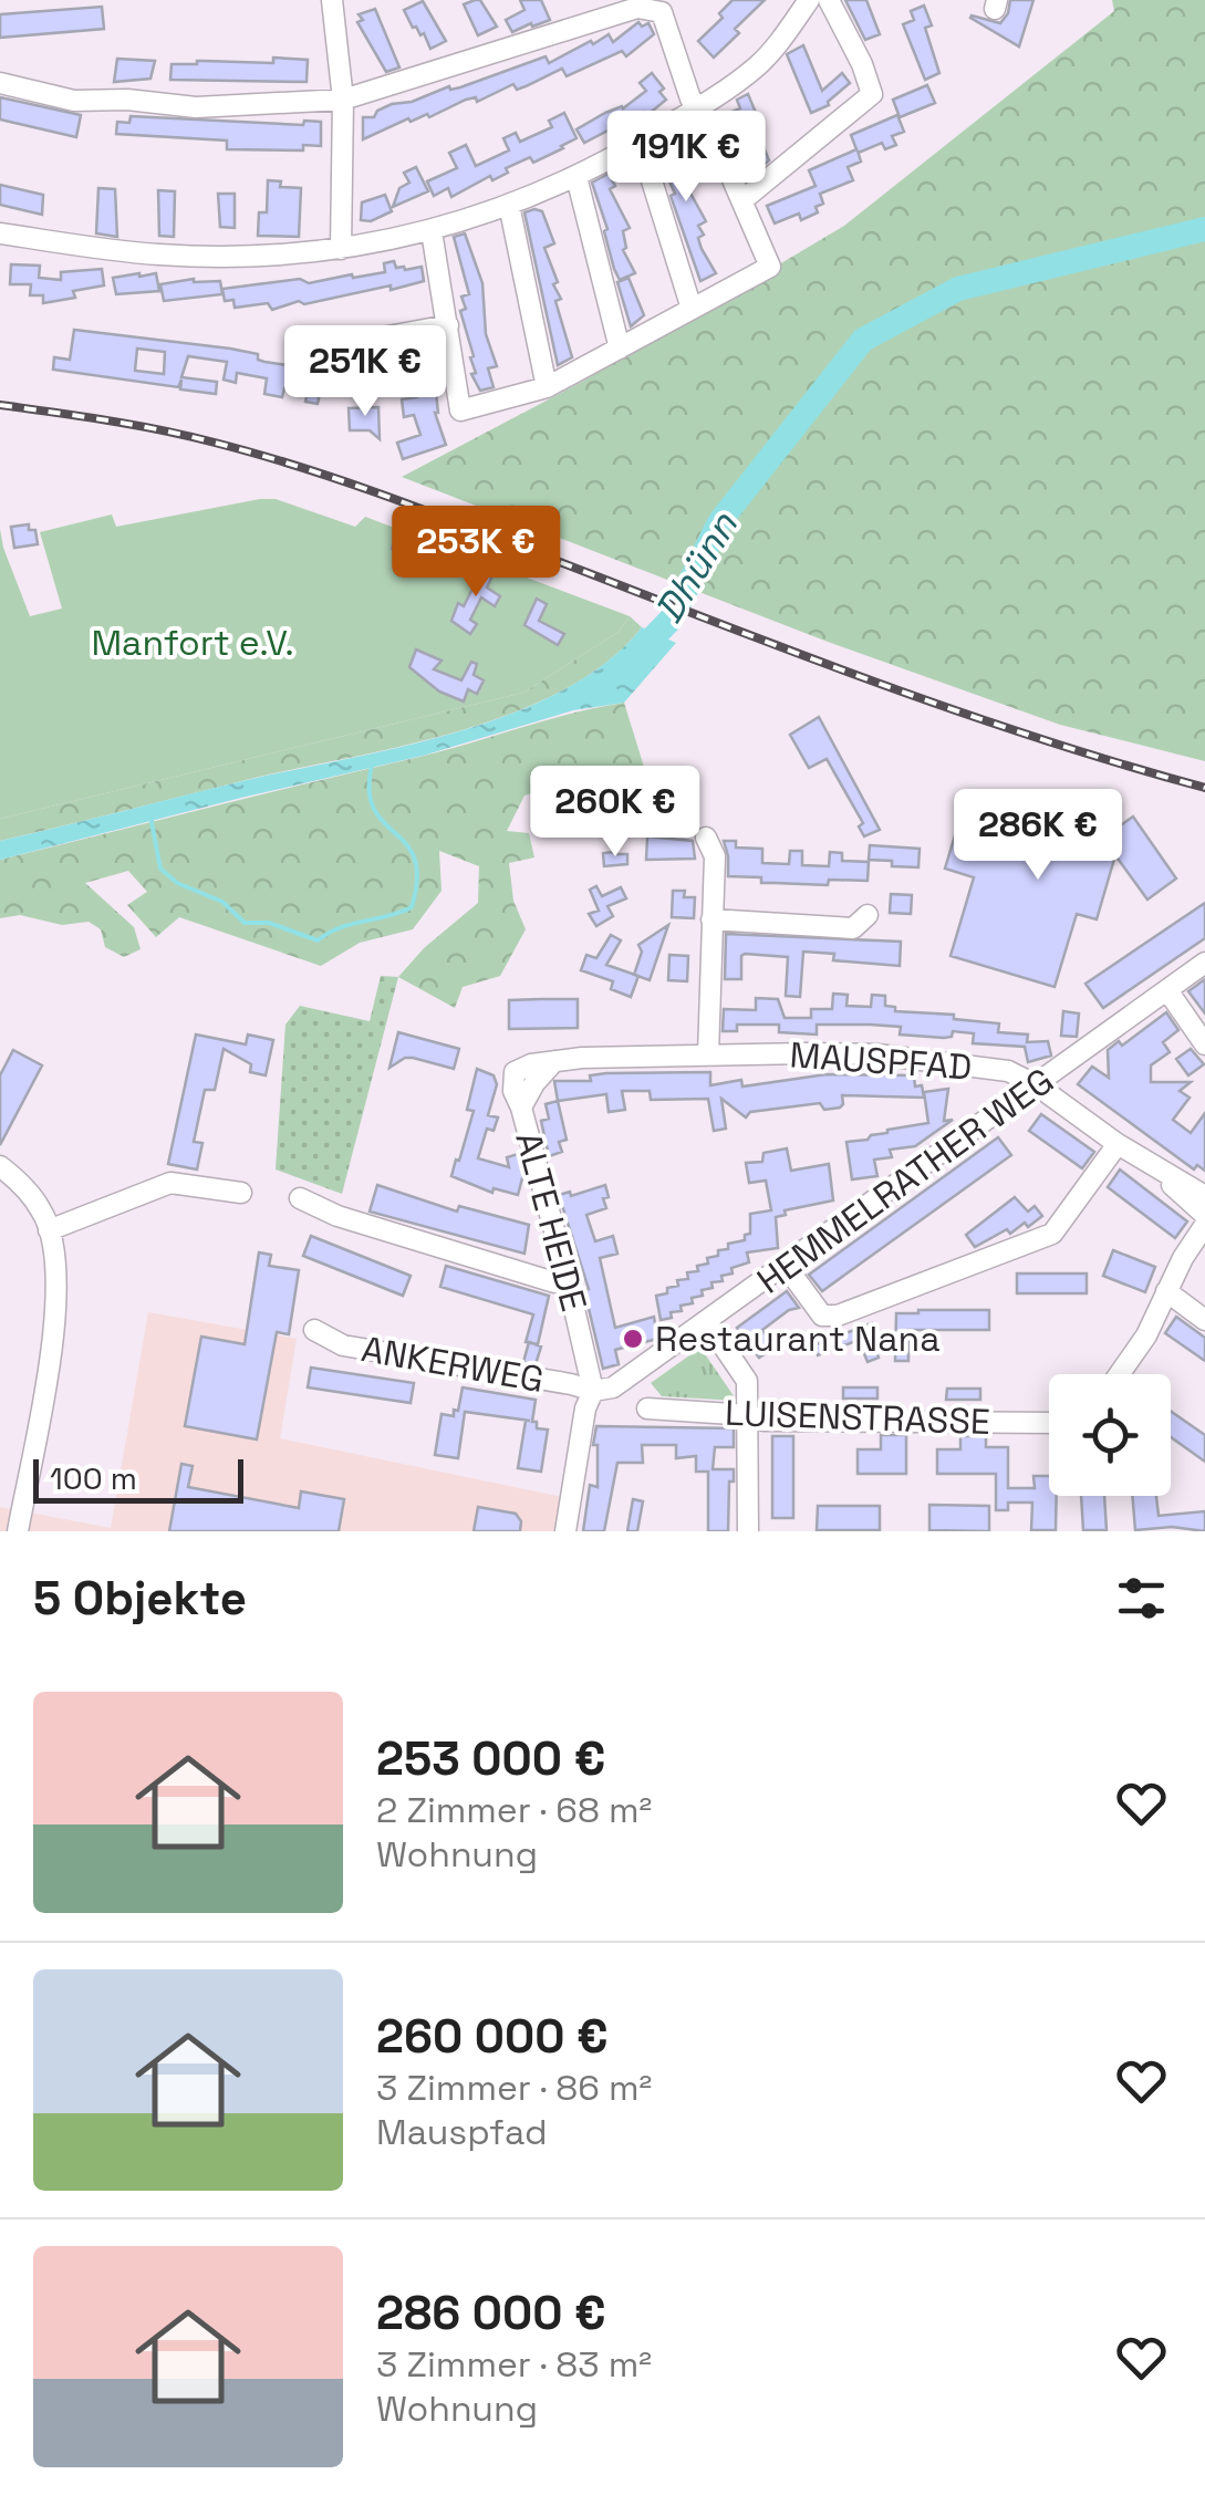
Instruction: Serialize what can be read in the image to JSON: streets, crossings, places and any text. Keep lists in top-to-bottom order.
{
  "streets": {
    "street": [
      "MAUSPFAD",
      "HEMMELRATHER WEG",
      "ALTE HEIDE",
      "ANKERWEG",
      "LUISENSTRASSE"
    ]
  },
  "crossings": [
    ["MAUSPFAD", "HEMMELRATHER WEG"],
    ["MAUSPFAD", "ALTE HEIDE"],
    ["HEMMELRATHER WEG", "ALTE HEIDE"],
    ["HEMMELRATHER WEG", "ANKERWEG"],
    ["ALTE HEIDE", "ANKERWEG"]
  ],
  "water": ["Dhünn"],
  "parks": ["Manfort e.V."],
  "places": ["Restaurant Nana"],
  "scale_bar": "100 m",
  "page": {
    "price": [
      "191K €",
      "251K €",
      "253K €",
      "260K €",
      "286K €"
    ],
    "scale": "100 m",
    "heading": "5 Objekte",
    "list": [
      {
        "name": "253 000 €",
        "note": "2 Zimmer · 68 m² · Wohnung"
      },
      {
        "name": "260 000 €",
        "note": "3 Zimmer · 86 m² · Mauspfad"
      },
      {
        "name": "286 000 €",
        "note": "3 Zimmer · 83 m² · Wohnung"
      }
    ]
  }
}
